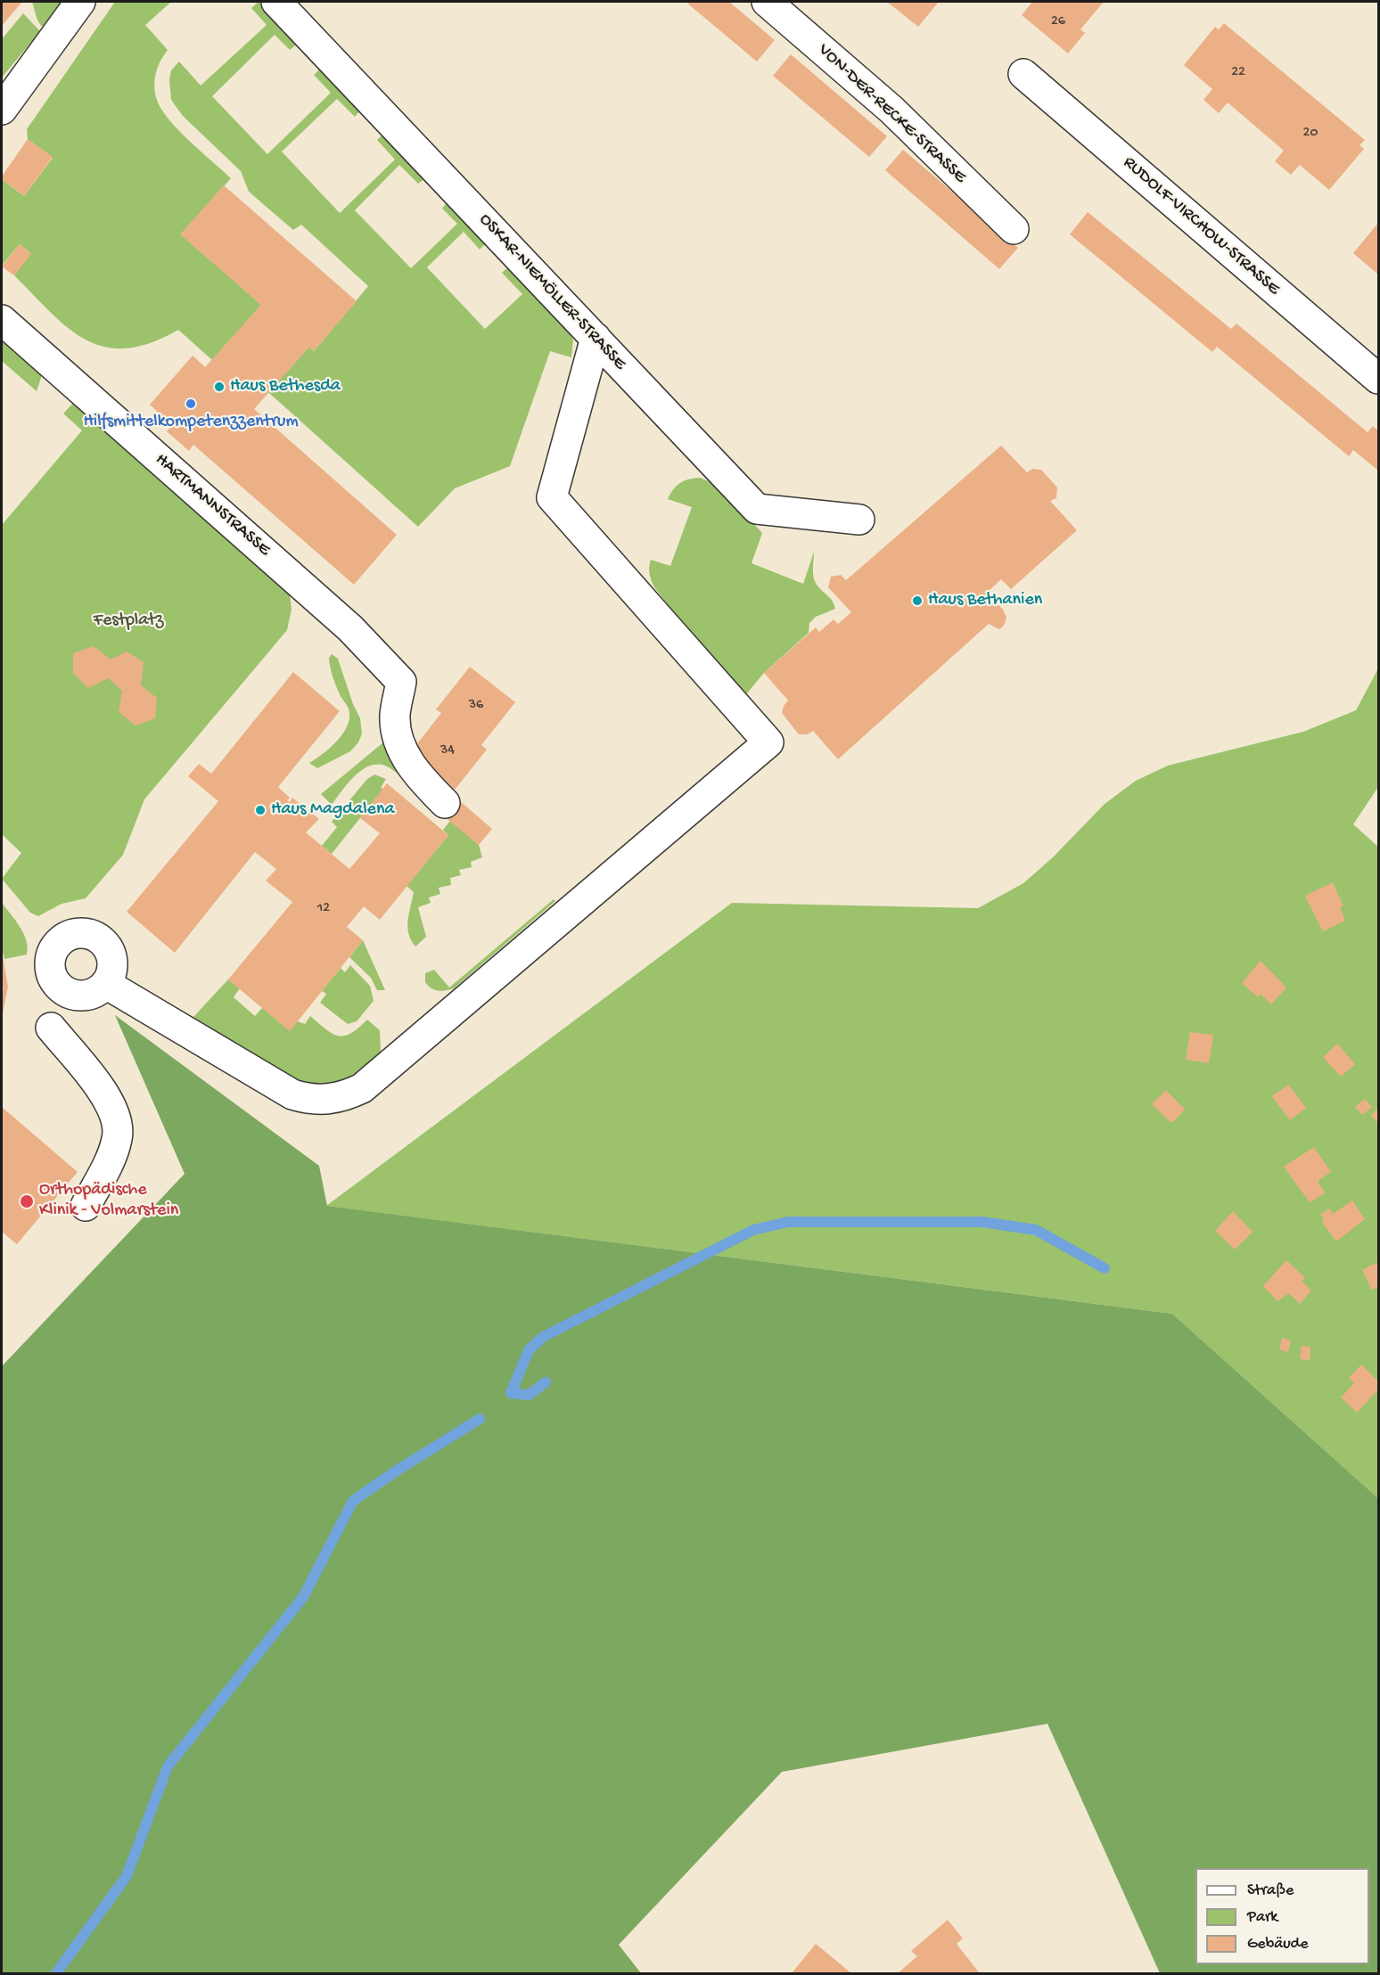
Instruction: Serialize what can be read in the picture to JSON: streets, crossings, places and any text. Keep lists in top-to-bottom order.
{
  "streets": {
    "street": [
      "VON-DER-RECKE-STRASSE",
      "RUDOLF-VIRCHOW-STRASSE",
      "OSKAR-NIEMÖLLER-STRASSE",
      "HARTMANNSTRASSE"
    ]
  },
  "parks": ["Festplatz"],
  "places": [
    "Haus Bethesda",
    "Hilfsmittelkompetenzzentrum",
    "Haus Bethanien",
    "Haus Magdalena",
    "Orthopädische Klinik - Volmarstein"
  ],
  "house_numbers": [
    "26",
    "22",
    "20",
    "36",
    "34",
    "12"
  ],
  "legend": ["Straße", "Park", "Gebäude"]
}
